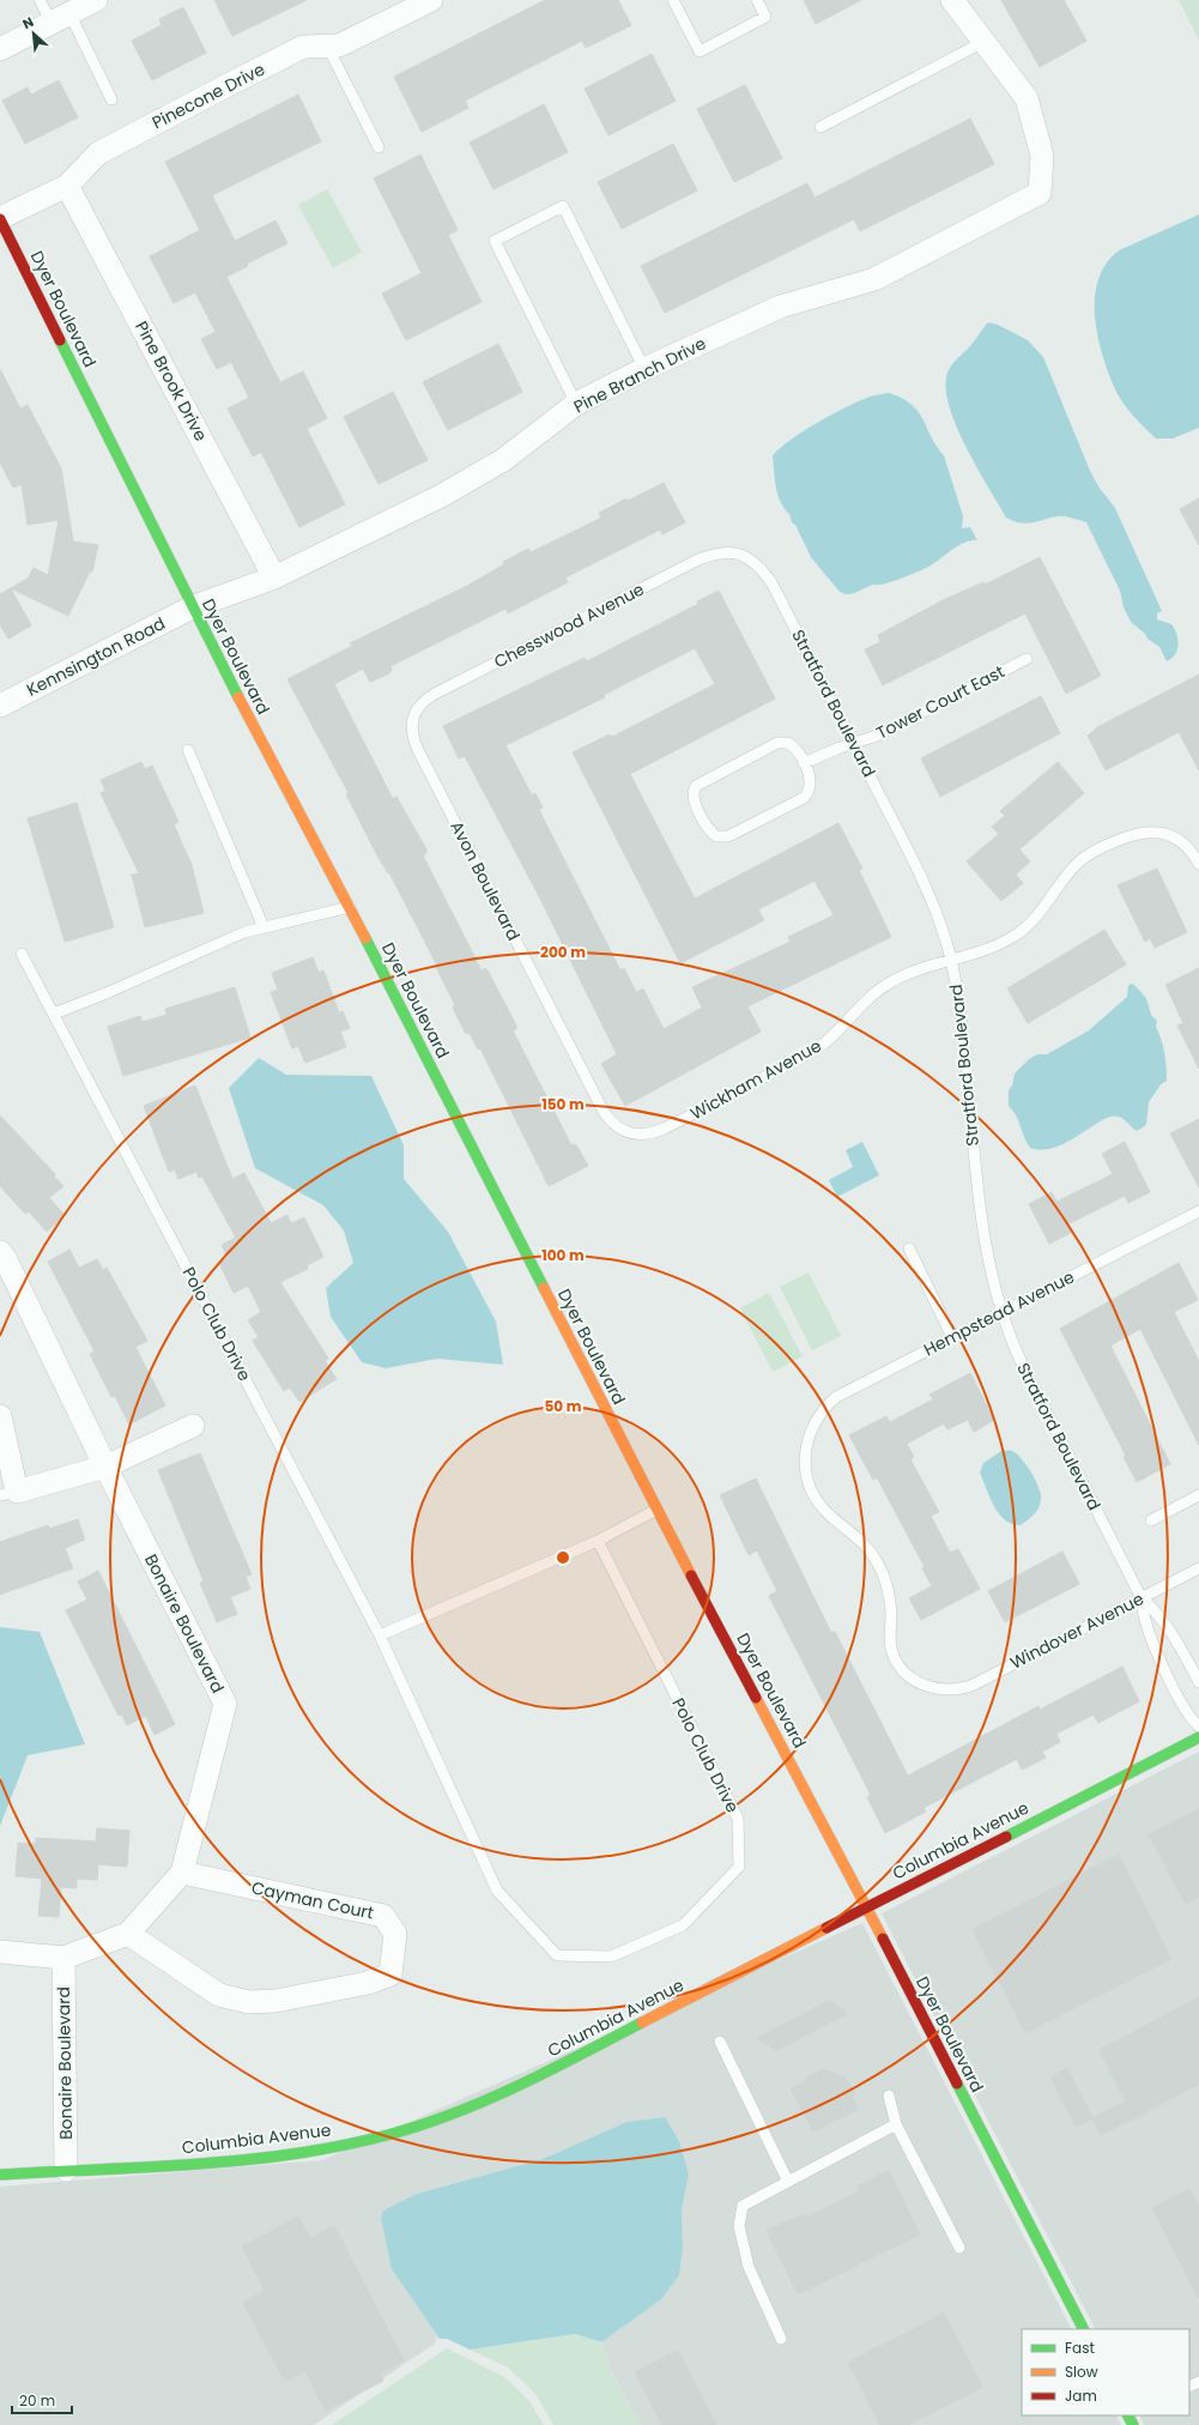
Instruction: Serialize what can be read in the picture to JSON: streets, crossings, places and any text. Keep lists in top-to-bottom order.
{
  "streets": {
    "main road": ["Dyer Boulevard", "Columbia Avenue"],
    "street": [
      "Pinecone Drive",
      "Pine Branch Drive",
      "Pine Brook Drive",
      "Kennsington Road",
      "Bonaire Boulevard",
      "Cayman Court"
    ],
    "lane": [
      "Chesswood Avenue",
      "Tower Court East",
      "Stratford Boulevard",
      "Avon Boulevard",
      "Wickham Avenue",
      "Hempstead Avenue",
      "Polo Club Drive",
      "Windover Avenue"
    ]
  },
  "crossings": [
    ["Pinecone Drive", "Dyer Boulevard"],
    ["Pinecone Drive", "Pine Brook Drive"],
    ["Dyer Boulevard", "Pine Branch Drive"],
    ["Dyer Boulevard", "Kennsington Road"],
    ["Dyer Boulevard", "Columbia Avenue"],
    ["Pine Branch Drive", "Pine Brook Drive"],
    ["Pine Branch Drive", "Kennsington Road"],
    ["Chesswood Avenue", "Stratford Boulevard"],
    ["Chesswood Avenue", "Avon Boulevard"],
    ["Tower Court East", "Stratford Boulevard"],
    ["Stratford Boulevard", "Wickham Avenue"],
    ["Stratford Boulevard", "Hempstead Avenue"],
    ["Stratford Boulevard", "Windover Avenue"],
    ["Avon Boulevard", "Wickham Avenue"],
    ["Hempstead Avenue", "Windover Avenue"],
    ["Bonaire Boulevard", "Columbia Avenue"],
    ["Bonaire Boulevard", "Cayman Court"]
  ],
  "legend": ["Fast", "Slow", "Jam"],
  "scale_bar": "20 m",
  "north": "top left",
  "rings": [
    "200 m",
    "150 m",
    "100 m",
    "50 m"
  ]
}
